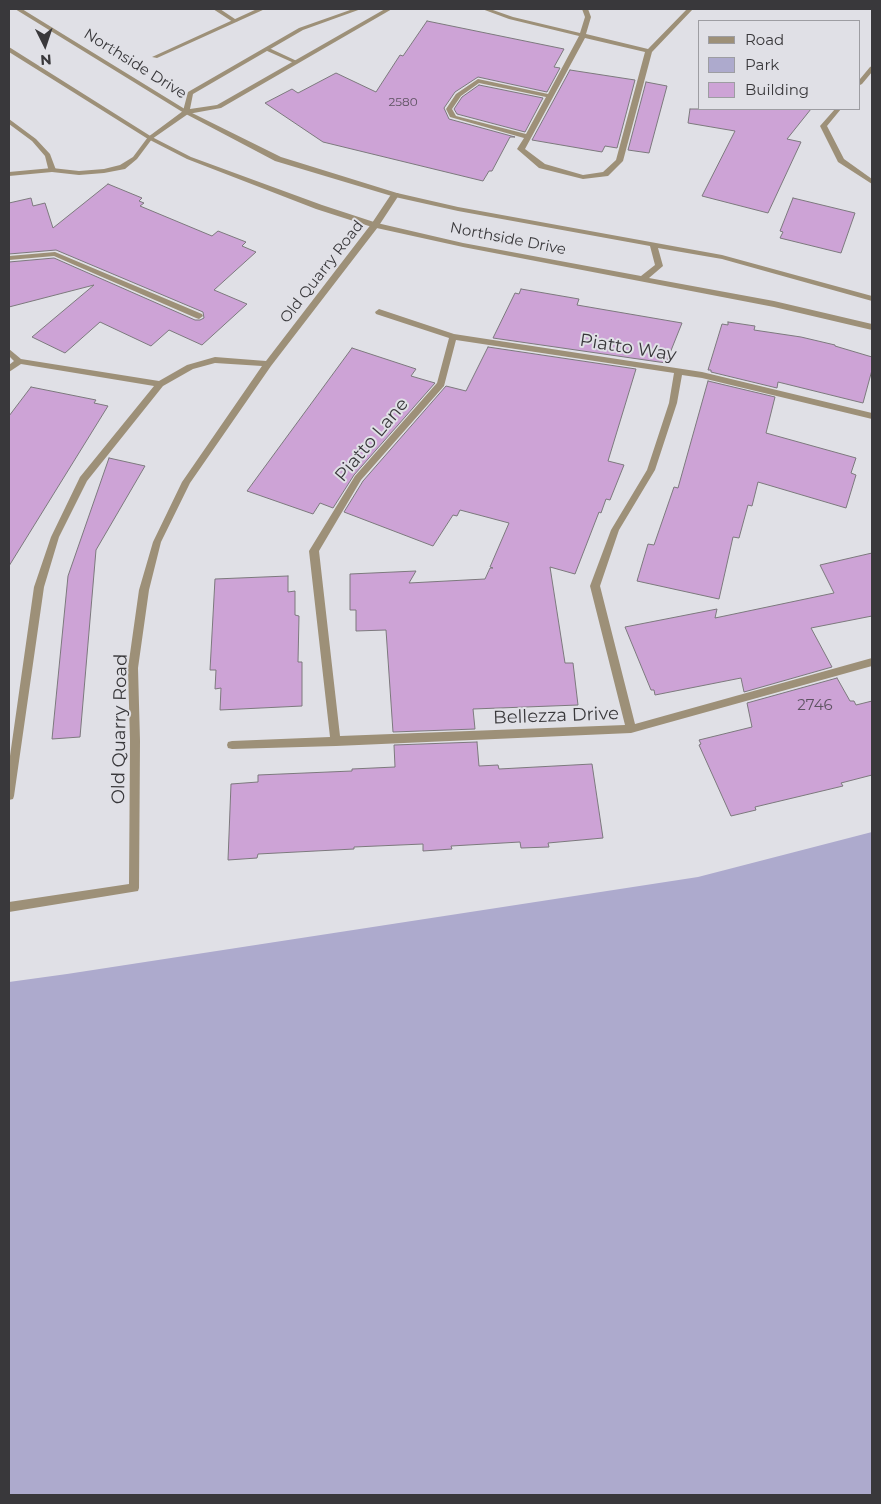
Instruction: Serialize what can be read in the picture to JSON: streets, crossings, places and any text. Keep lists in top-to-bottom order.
{
  "streets": {
    "street": [
      "Northside Drive",
      "Old Quarry Road",
      "Piatto Way",
      "Piatto Lane",
      "Bellezza Drive"
    ]
  },
  "crossings": [
    ["Northside Drive", "Old Quarry Road"],
    ["Piatto Way", "Piatto Lane"],
    ["Piatto Lane", "Bellezza Drive"]
  ],
  "house_numbers": ["2580", "2746"],
  "legend": ["Road", "Park", "Building"],
  "north": "bottom"
}
